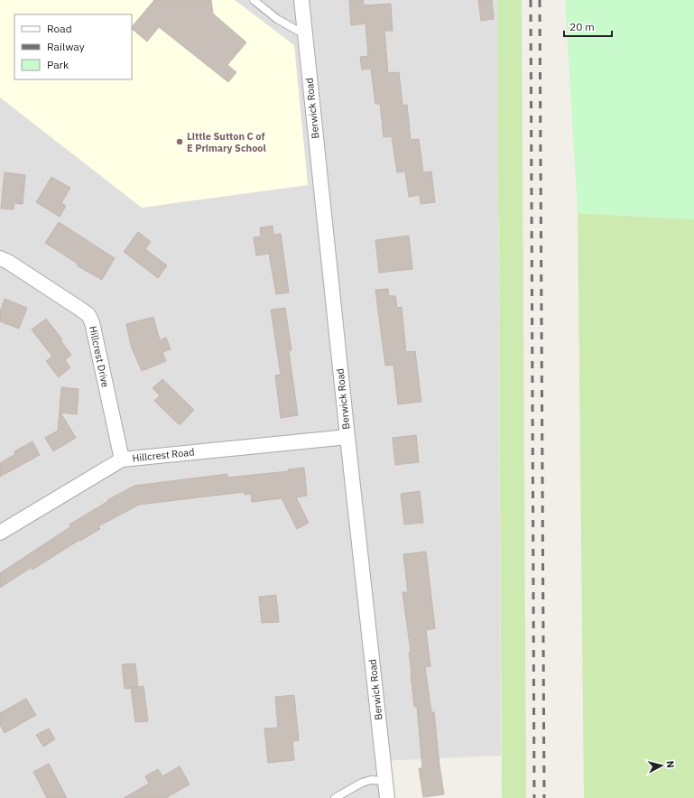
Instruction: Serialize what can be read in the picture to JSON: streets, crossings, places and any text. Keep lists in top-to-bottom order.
{
  "streets": {
    "street": ["Berwick Road", "Hillcrest Drive", "Hillcrest Road"]
  },
  "crossings": [
    ["Berwick Road", "Hillcrest Road"],
    ["Hillcrest Drive", "Hillcrest Road"]
  ],
  "places": ["Little Sutton C of E Primary School"],
  "legend": ["Road", "Railway", "Park"],
  "scale_bar": "20 m",
  "north": "right"
}
